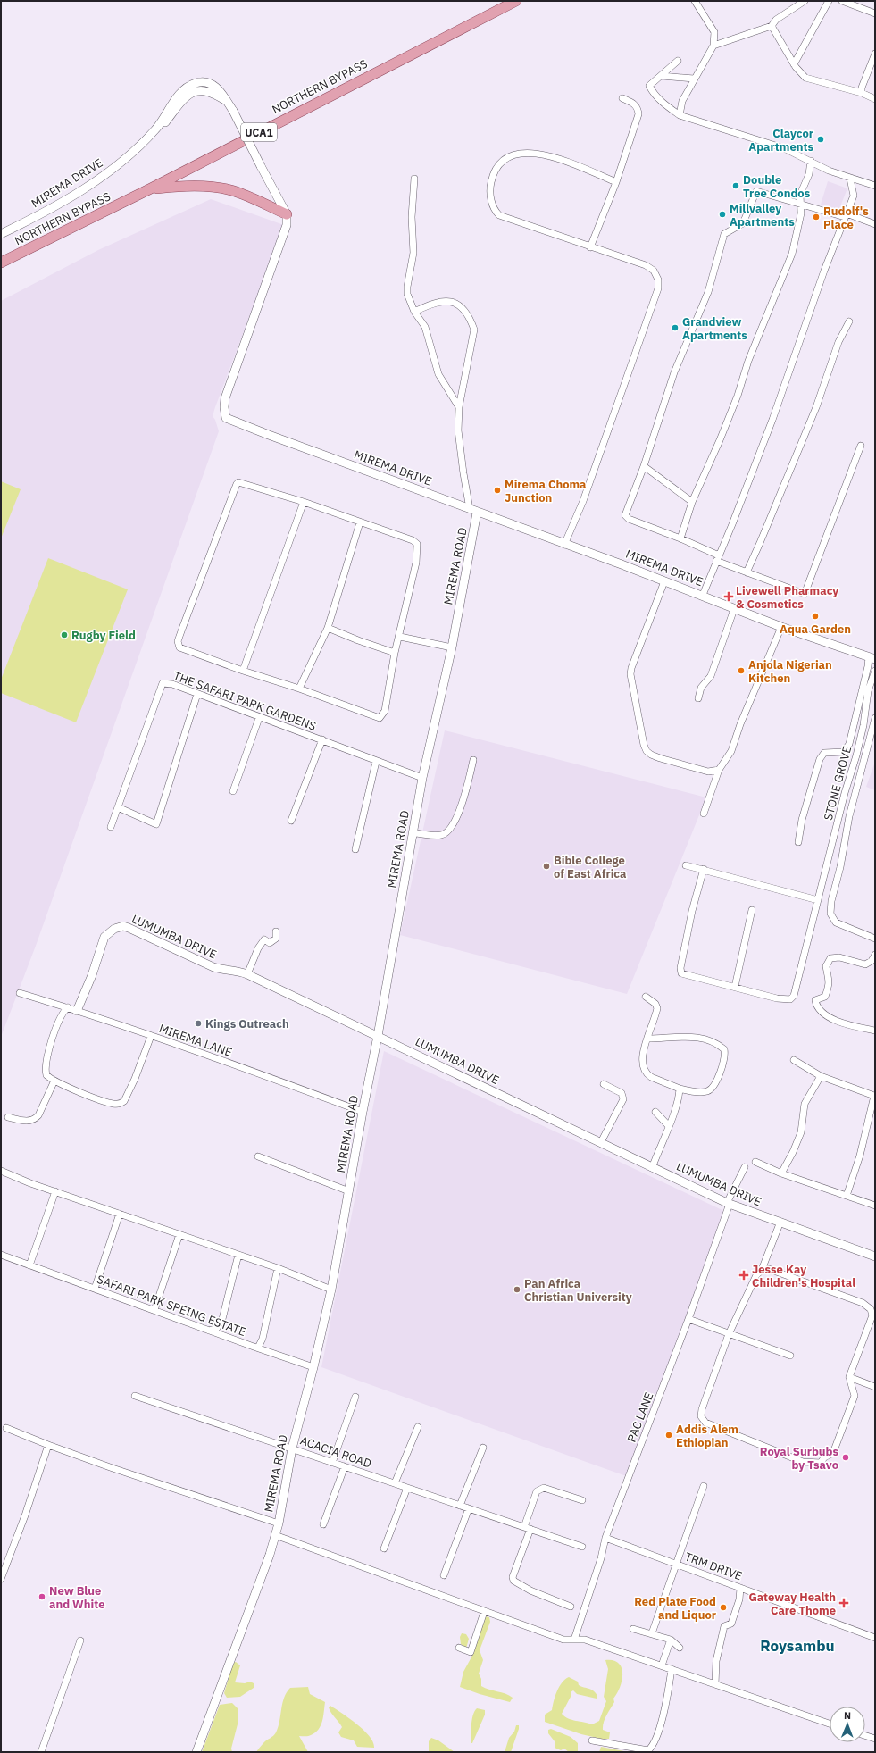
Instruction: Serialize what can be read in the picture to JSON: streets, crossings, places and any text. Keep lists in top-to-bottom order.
{
  "streets": {
    "main road": ["NORTHERN BYPASS", "UCA1"],
    "street": [
      "MIREMA DRIVE",
      "MIREMA ROAD",
      "THE SAFARI PARK GARDENS",
      "STONE GROVE",
      "LUMUMBA DRIVE",
      "MIREMA LANE",
      "SAFARI PARK SPEING ESTATE",
      "PAC LANE",
      "ACACIA ROAD",
      "TRM DRIVE"
    ]
  },
  "crossings": [
    ["MIREMA DRIVE", "MIREMA ROAD"],
    ["MIREMA ROAD", "THE SAFARI PARK GARDENS"],
    ["MIREMA ROAD", "LUMUMBA DRIVE"],
    ["MIREMA ROAD", "MIREMA LANE"],
    ["MIREMA ROAD", "ACACIA ROAD"],
    ["LUMUMBA DRIVE", "MIREMA LANE"],
    ["LUMUMBA DRIVE", "PAC LANE"],
    ["PAC LANE", "TRM DRIVE"]
  ],
  "districts": ["Roysambu"],
  "places": {
    "other": [
      "Claycor Apartments",
      "Double Tree Condos",
      "Millvalley Apartments",
      "Rudolf's Place",
      "Grandview Apartments",
      "Mirema Choma Junction",
      "Aqua Garden",
      "Rugby Field",
      "Anjola Nigerian Kitchen",
      "Bible College of East Africa",
      "Kings Outreach",
      "Pan Africa Christian University",
      "Addis Alem Ethiopian",
      "Royal Surbubs by Tsavo",
      "New Blue and White",
      "Red Plate Food and Liquor"
    ],
    "health": ["Livewell Pharmacy & Cosmetics", "Jesse Kay Children's Hospital", "Gateway Health Care Thome"]
  },
  "north": "top"
}
